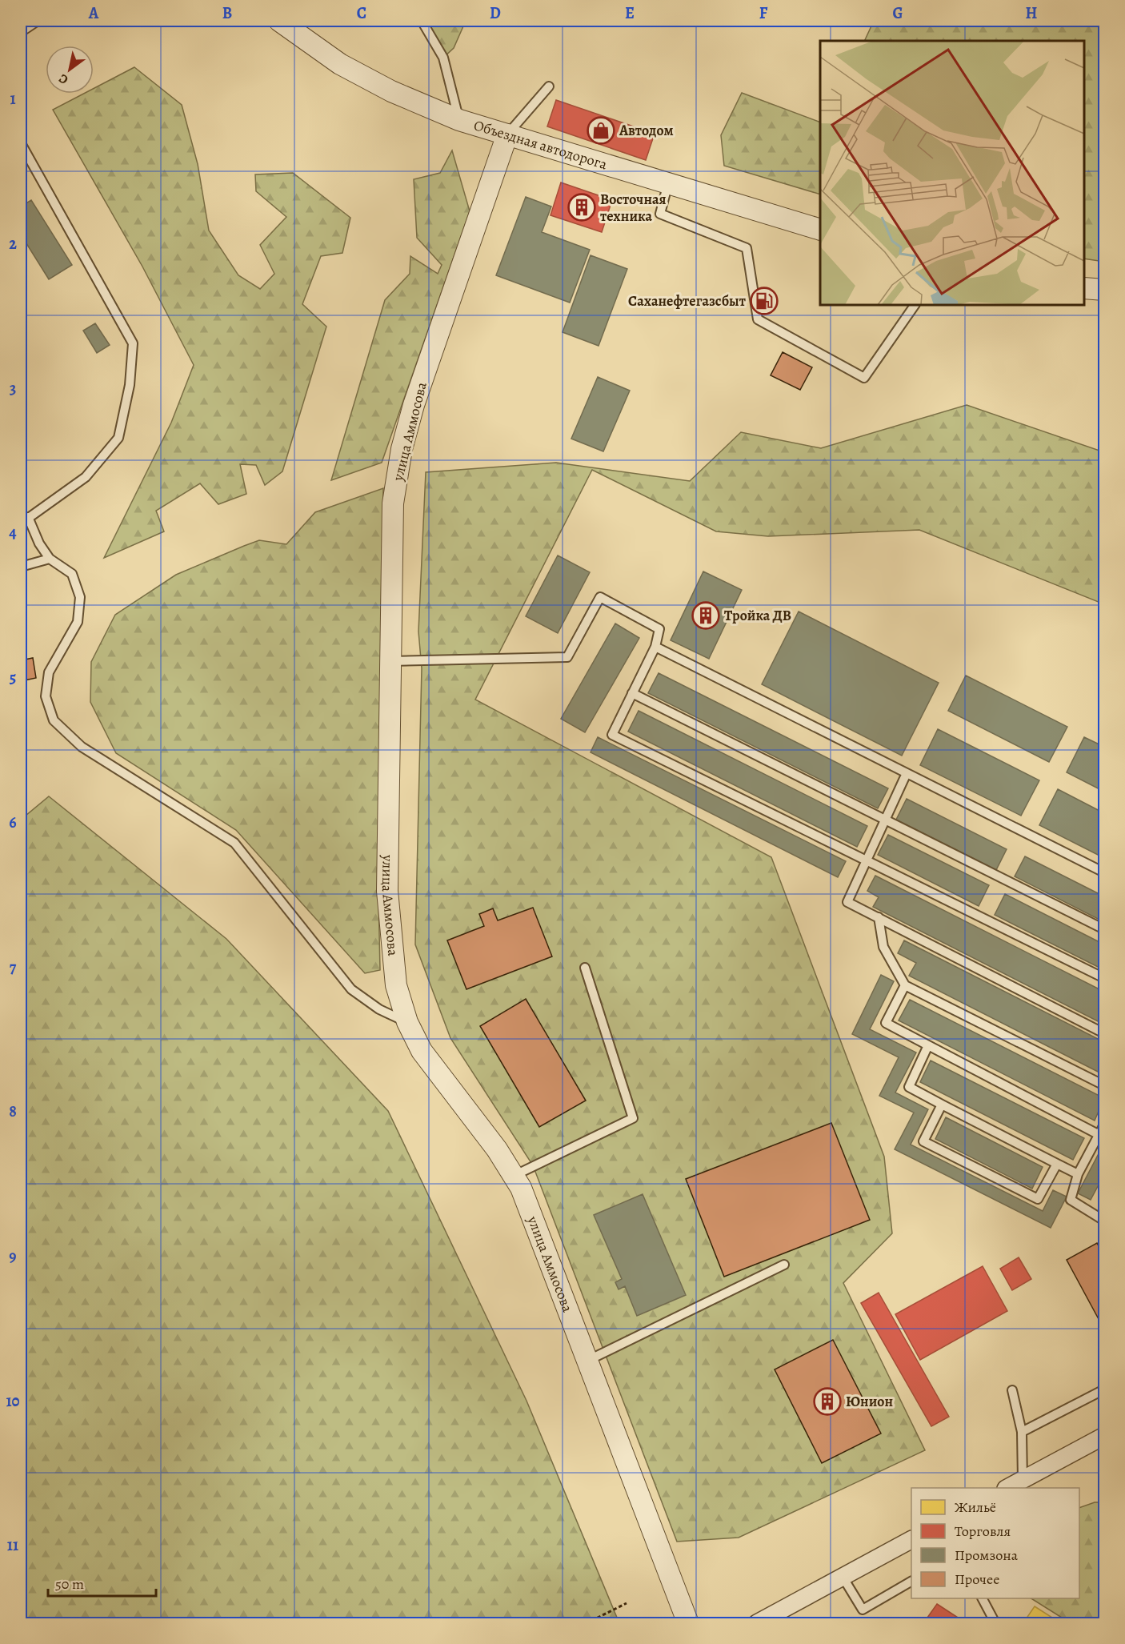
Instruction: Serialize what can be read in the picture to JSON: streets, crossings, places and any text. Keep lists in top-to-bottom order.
{
  "streets": {
    "street": ["Объездная автодорога", "улица Аммосова"]
  },
  "crossings": [
    ["Объездная автодорога", "улица Аммосова"]
  ],
  "places": {
    "shop": ["Автодом"],
    "building": ["Восточная техника", "Тройка ДВ", "Юнион"],
    "fuel station": ["Саханефтегазсбыт"]
  },
  "legend": [
    "Жильё",
    "Торговля",
    "Промзона",
    "Прочее"
  ],
  "scale_bar": "50 m",
  "north": "bottom left",
  "grid": {
    "columns": [
      "A",
      "B",
      "C",
      "D",
      "E",
      "F",
      "G",
      "H"
    ],
    "rows": [
      "1",
      "2",
      "3",
      "4",
      "5",
      "6",
      "7",
      "8",
      "9",
      "10",
      "11"
    ]
  }
}
